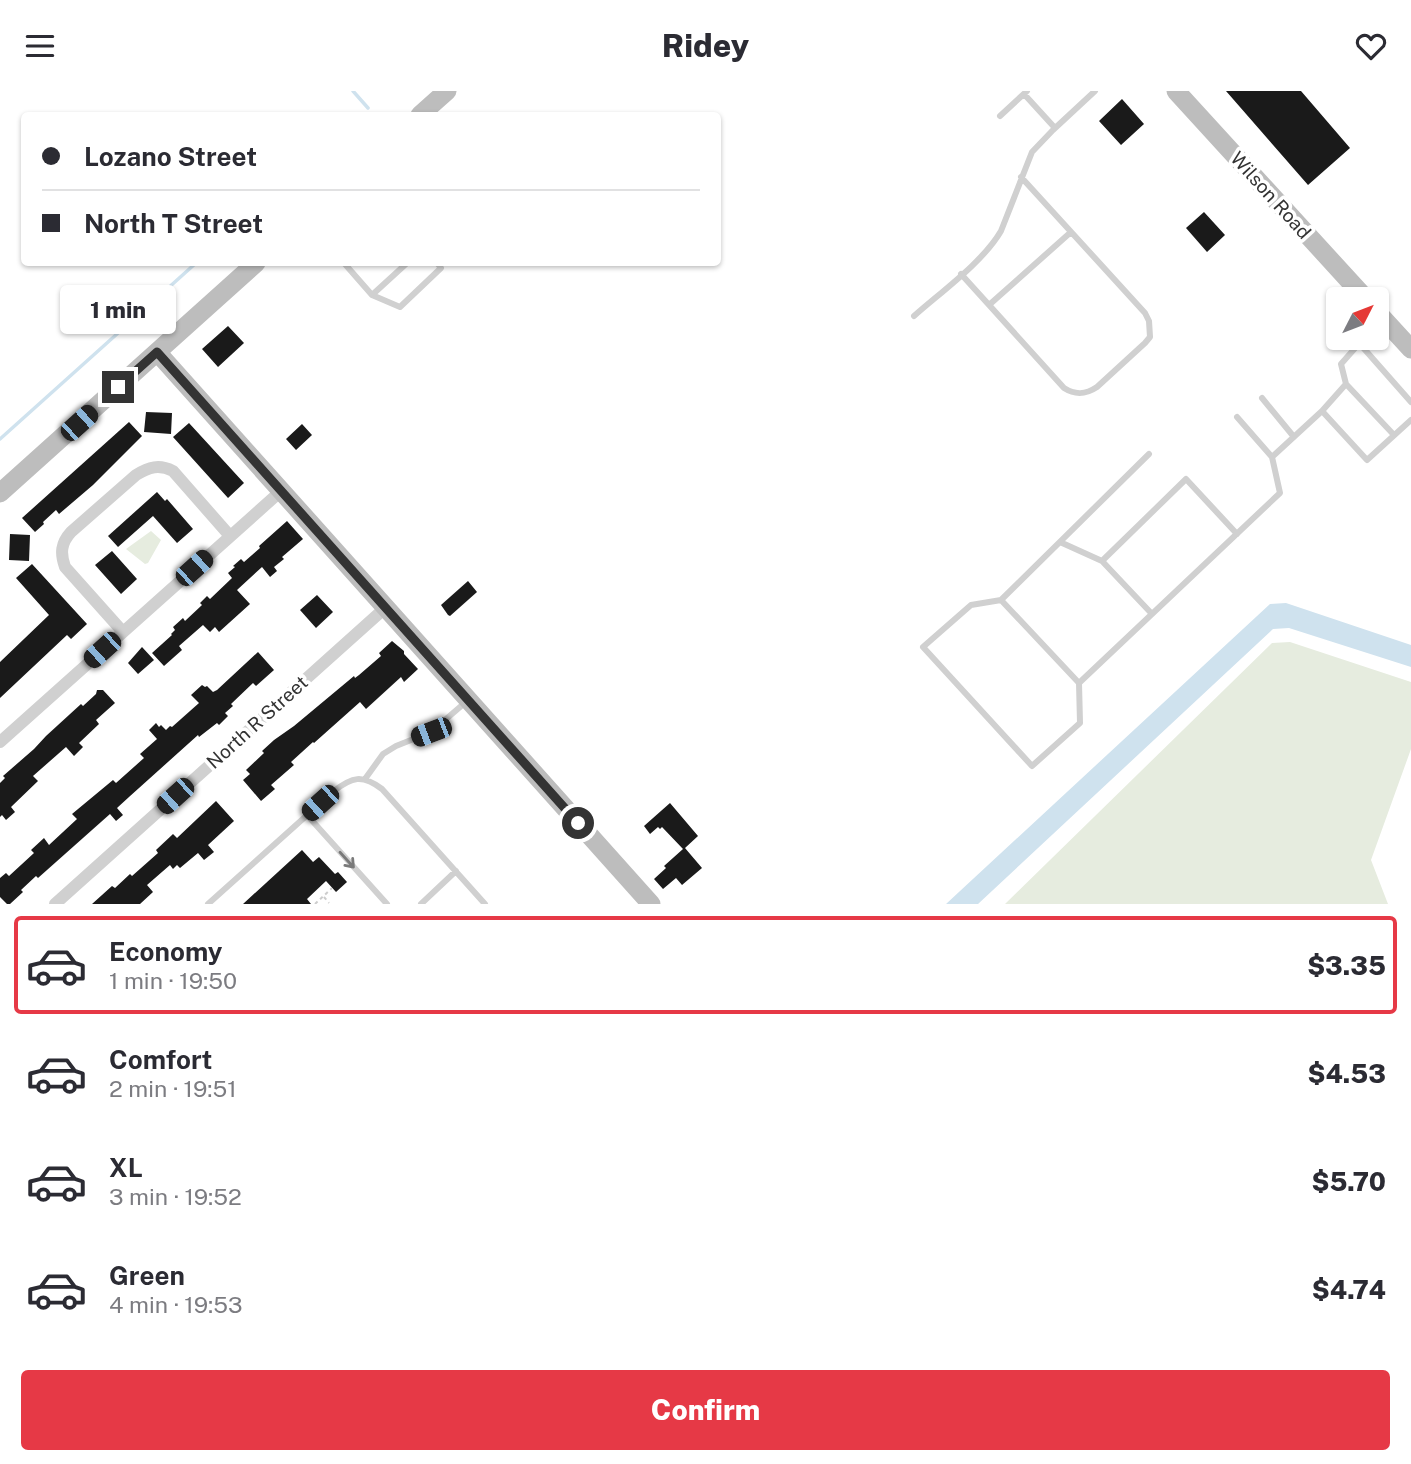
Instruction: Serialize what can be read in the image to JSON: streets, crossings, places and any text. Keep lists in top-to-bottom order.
{
  "streets": {
    "street": ["Wilson Road", "North R Street"]
  },
  "north": "top right",
  "page": {
    "header": "Ridey",
    "banner": ["Lozano Street", "North T Street"],
    "bubble": "1 min",
    "list": [
      {
        "name": "Economy",
        "note": "1 min · 19:50",
        "value": "$3.35"
      },
      {
        "name": "Comfort",
        "note": "2 min · 19:51",
        "value": "$4.53"
      },
      {
        "name": "XL",
        "note": "3 min · 19:52",
        "value": "$5.70"
      },
      {
        "name": "Green",
        "note": "4 min · 19:53",
        "value": "$4.74"
      }
    ],
    "buttons": "Confirm"
  }
}
